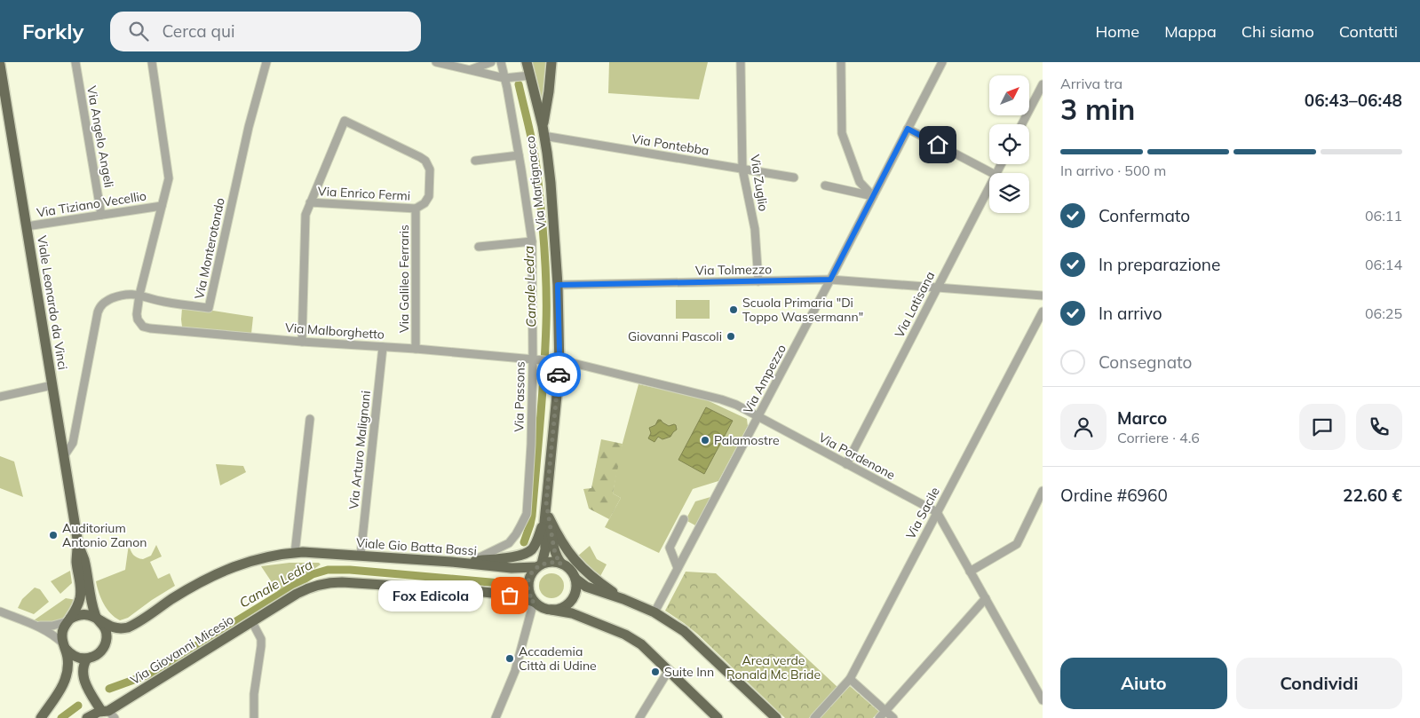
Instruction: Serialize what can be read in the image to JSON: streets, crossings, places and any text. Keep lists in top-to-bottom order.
{
  "streets": {
    "main road": [
      "Via Martignacco",
      "Viale Leonardo da Vinci",
      "Viale Gio Batta Bassi",
      "Via Giovanni Micesio"
    ],
    "street": [
      "Via Angelo Angeli",
      "Via Pontebba",
      "Via Zuglio",
      "Via Enrico Fermi",
      "Via Tiziano Vecellio",
      "Via Monterotondo",
      "Via Tolmezzo",
      "Via Galileo Ferraris",
      "Via Latisana",
      "Via Malborghetto",
      "Via Ampezzo",
      "Via Passons",
      "Via Arturo Malignani",
      "Via Pordenone",
      "Via Sacile"
    ]
  },
  "crossings": [
    ["Via Angelo Angeli", "Via Tiziano Vecellio"],
    ["Via Pontebba", "Via Martignacco"],
    ["Via Pontebba", "Via Zuglio"],
    ["Via Martignacco", "Via Tolmezzo"],
    ["Via Martignacco", "Via Malborghetto"],
    ["Via Martignacco", "Via Pordenone"],
    ["Via Martignacco", "Viale Gio Batta Bassi"],
    ["Via Martignacco", "Via Giovanni Micesio"],
    ["Via Zuglio", "Via Tolmezzo"],
    ["Via Enrico Fermi", "Via Galileo Ferraris"],
    ["Via Tiziano Vecellio", "Viale Leonardo da Vinci"],
    ["Via Tiziano Vecellio", "Via Malborghetto"],
    ["Via Monterotondo", "Viale Leonardo da Vinci"],
    ["Via Monterotondo", "Via Malborghetto"],
    ["Via Tolmezzo", "Via Latisana"],
    ["Via Tolmezzo", "Via Ampezzo"],
    ["Via Galileo Ferraris", "Via Malborghetto"],
    ["Via Latisana", "Via Pordenone"],
    ["Via Malborghetto", "Via Passons"],
    ["Via Malborghetto", "Via Arturo Malignani"],
    ["Via Malborghetto", "Via Pordenone"],
    ["Via Ampezzo", "Via Pordenone"],
    ["Via Passons", "Viale Gio Batta Bassi"],
    ["Via Arturo Malignani", "Viale Gio Batta Bassi"],
    ["Via Pordenone", "Via Sacile"],
    ["Viale Gio Batta Bassi", "Via Giovanni Micesio"]
  ],
  "water": ["Canale Ledra"],
  "parks": ["Area verde Ronald Mc Bride"],
  "places": [
    "Scuola Primaria \"Di Toppo Wassermann\"",
    "Giovanni Pascoli",
    "Palamostre",
    "Auditorium Antonio Zanon",
    "Fox Edicola",
    "Accademia Città di Udine",
    "Suite Inn"
  ],
  "north": "top right",
  "page": {
    "header": "Forkly",
    "search": "Cerca qui",
    "nav": [
      "Home",
      "Mappa",
      "Chi siamo",
      "Contatti"
    ],
    "heading": ["3 min", "Arriva tra", "06:43–06:48"],
    "panel": [
      "Marco",
      "Corriere · 4.6",
      "Ordine #6960",
      "22.60 €"
    ],
    "bar": "In arrivo · 500 m",
    "list": [
      ["Confermato", "06:11"],
      ["In preparazione", "06:14"],
      ["In arrivo", "06:25"],
      "Consegnato"
    ],
    "bubble": "Fox Edicola",
    "buttons": ["Aiuto", "Condividi"]
  }
}
